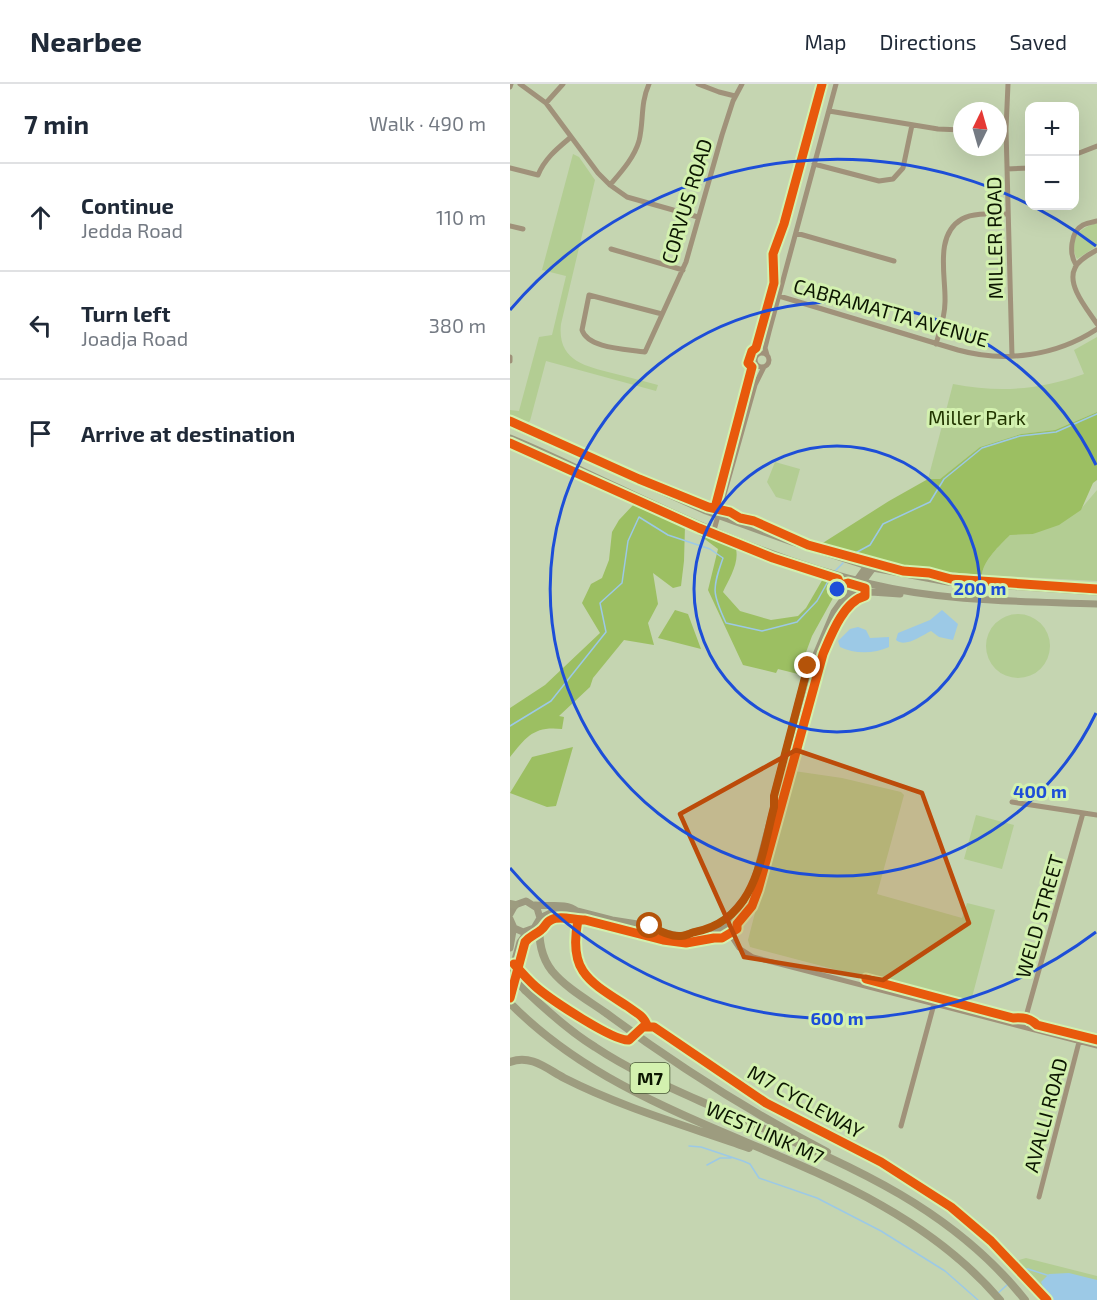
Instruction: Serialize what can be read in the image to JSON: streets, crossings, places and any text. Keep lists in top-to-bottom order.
{
  "streets": {
    "highway": ["M7", "WESTLINK M7"],
    "street": [
      "CORVUS ROAD",
      "MILLER ROAD",
      "CABRAMATTA AVENUE",
      "WELD STREET",
      "AVALLI ROAD"
    ],
    "cycle path": ["M7 CYCLEWAY"]
  },
  "crossings": [
    ["MILLER ROAD", "CABRAMATTA AVENUE"]
  ],
  "parks": ["Miller Park"],
  "north": "top",
  "page": {
    "header": "Nearbee",
    "nav": ["Map", "Directions", "Saved"],
    "heading": ["7 min", "Walk · 490 m"],
    "map_buttons": ["+", "−"],
    "list": [
      ["Continue", "Jedda Road", "110 m"],
      ["Turn left", "Joadja Road", "380 m"],
      "Arrive at destination"
    ]
  },
  "rings": ["200 m", "400 m", "600 m"]
}
